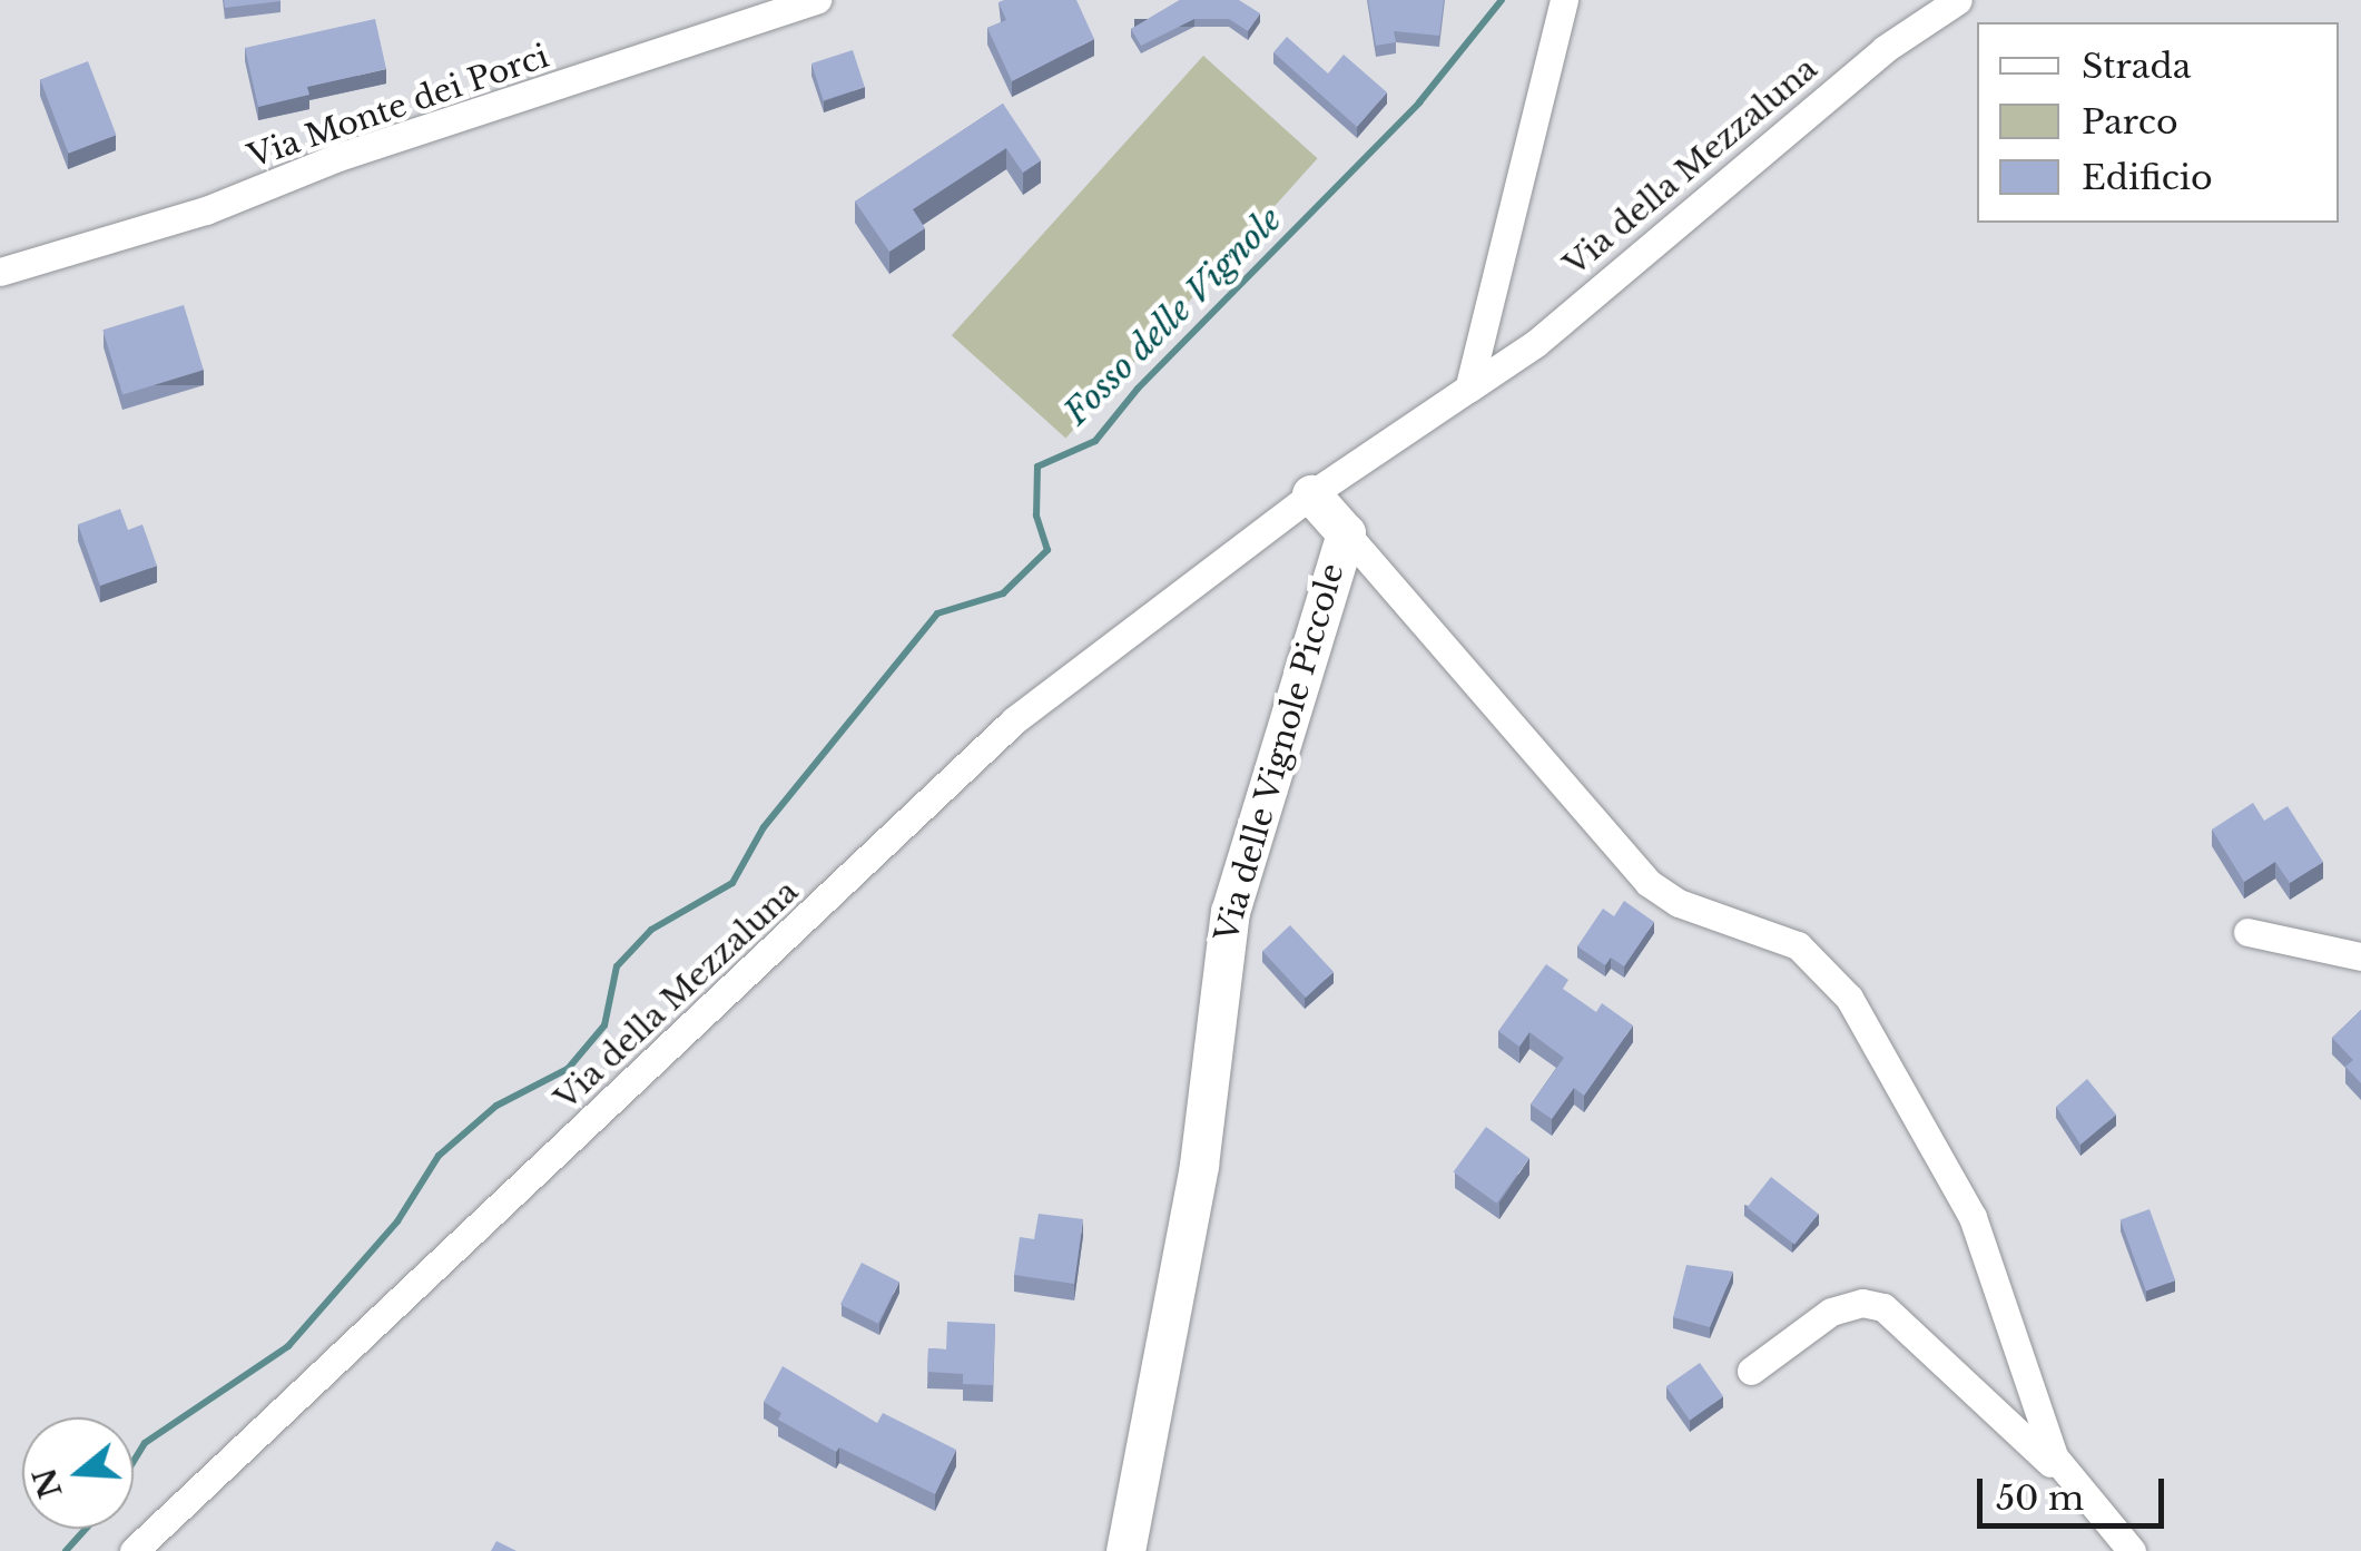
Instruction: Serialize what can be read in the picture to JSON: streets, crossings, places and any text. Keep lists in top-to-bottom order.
{
  "streets": {
    "street": ["Via Monte dei Porci", "Via della Mezzaluna", "Via delle Vignole Piccole"]
  },
  "crossings": [
    ["Via della Mezzaluna", "Via delle Vignole Piccole"]
  ],
  "water": ["Fosso delle Vignole"],
  "legend": ["Strada", "Parco", "Edificio"],
  "scale_bar": "50 m",
  "north": "left"
}
